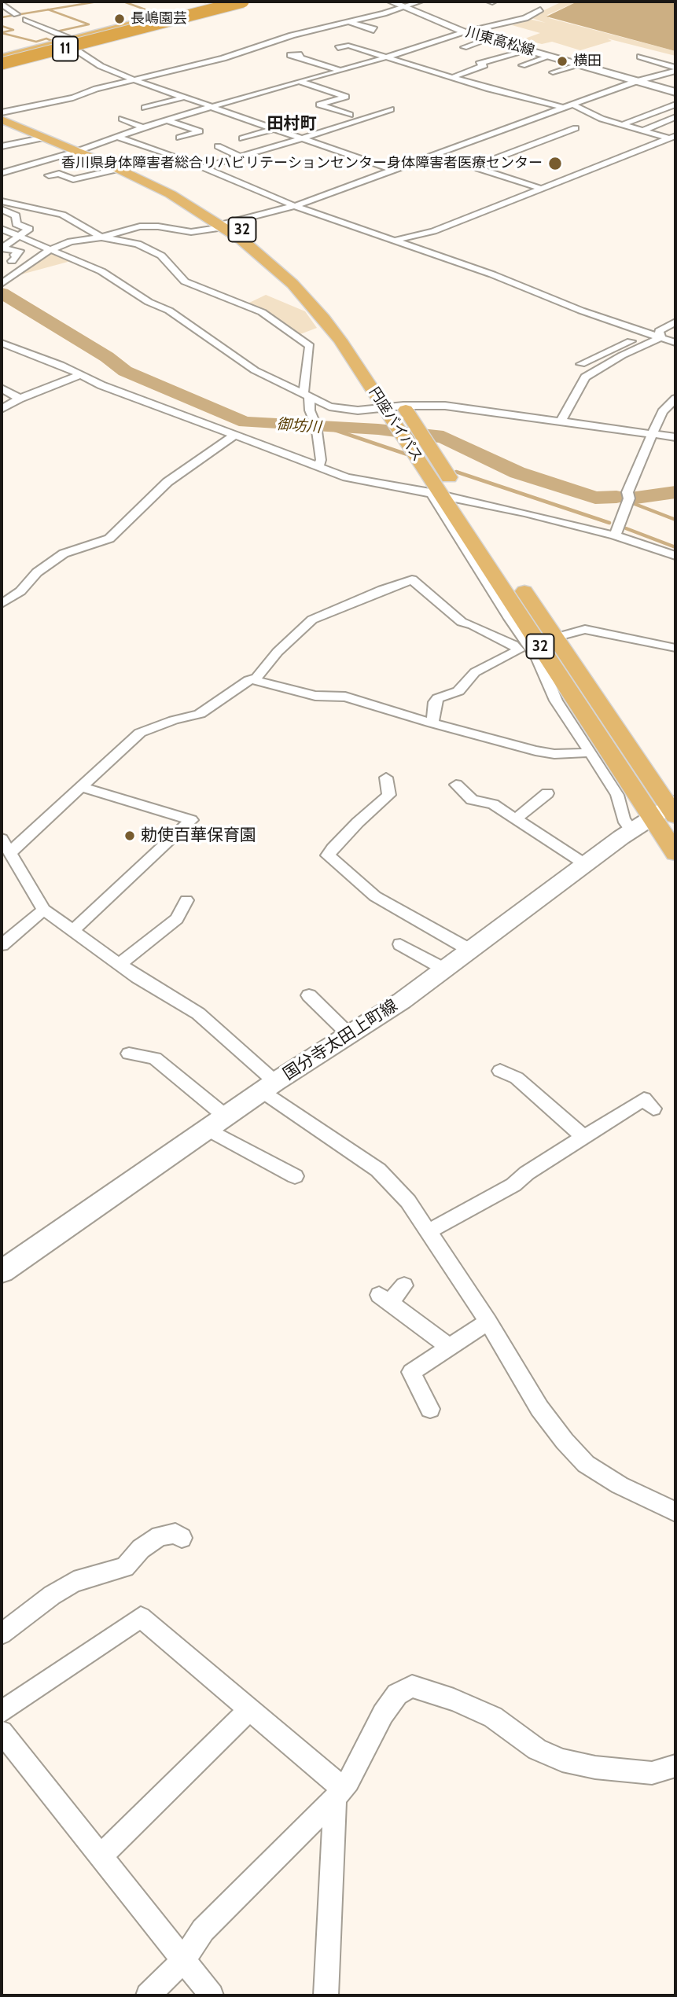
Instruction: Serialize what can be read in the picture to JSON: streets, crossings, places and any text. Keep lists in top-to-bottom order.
{
  "streets": {
    "highway": ["11", "32", "円座バイパス"],
    "main road": ["川東高松線", "国分寺太田上町線"]
  },
  "crossings": [
    ["円座バイパス", "国分寺太田上町線"]
  ],
  "districts": ["田村町"],
  "water": ["御坊川"],
  "places": [
    "長嶋園芸",
    "横田",
    "香川県身体障害者総合リハビリテーションセンター身体障害者医療センター",
    "勅使百華保育園"
  ]
}
